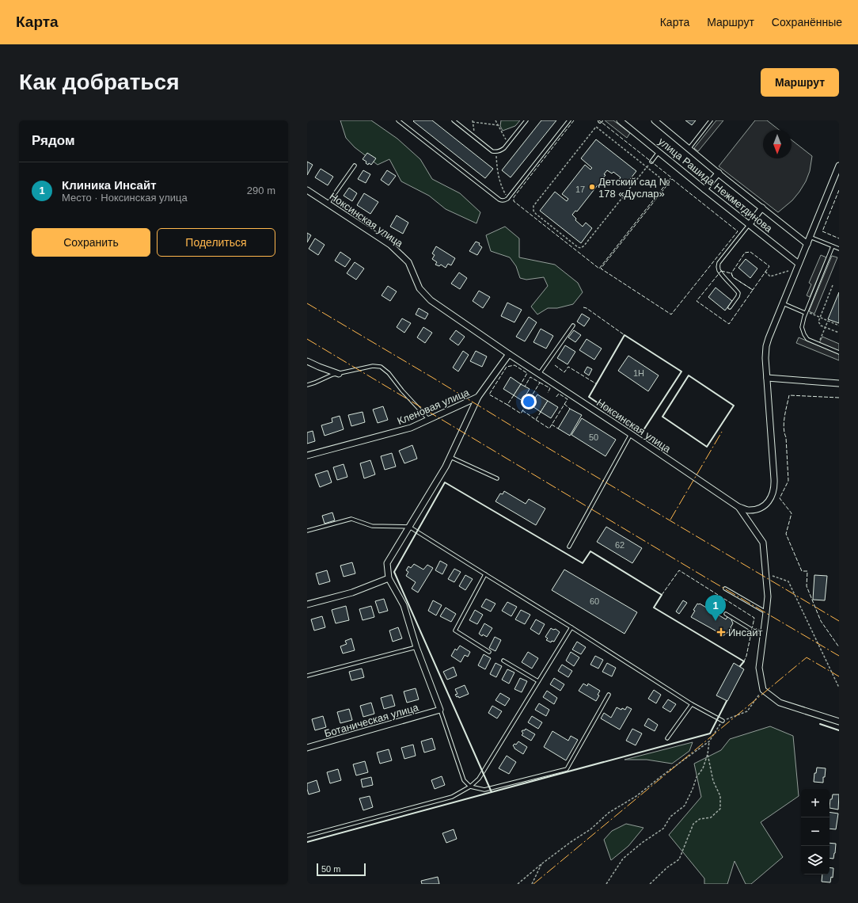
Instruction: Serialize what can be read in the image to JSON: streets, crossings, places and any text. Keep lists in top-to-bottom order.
{
  "streets": {
    "street": [
      "улица Рашида Нежметдинова",
      "Ноксинская улица",
      "Кленовая улица",
      "Ботаническая улица"
    ]
  },
  "crossings": [
    ["Ноксинская улица", "Кленовая улица"]
  ],
  "places": {
    "other": ["Детский сад № 178 «Дуслар»"],
    "health": ["Инсайт"]
  },
  "house_numbers": [
    "17",
    "1Н",
    "50",
    "62",
    "60"
  ],
  "scale_bar": "50 m",
  "north": "bottom",
  "page": {
    "header": "Карта",
    "nav": ["Карта", "Маршрут", "Сохранённые"],
    "buttons": [
      "Маршрут",
      ["Сохранить", "Поделиться"]
    ],
    "title": "Как добраться",
    "heading": "Рядом",
    "list": [
      {
        "mark": "1",
        "name": "Клиника Инсайт",
        "note": "Место · Ноксинская улица",
        "value": "290 m"
      }
    ],
    "pins": "1",
    "map_buttons": ["+", "−"],
    "scale": "50 m"
  }
}
